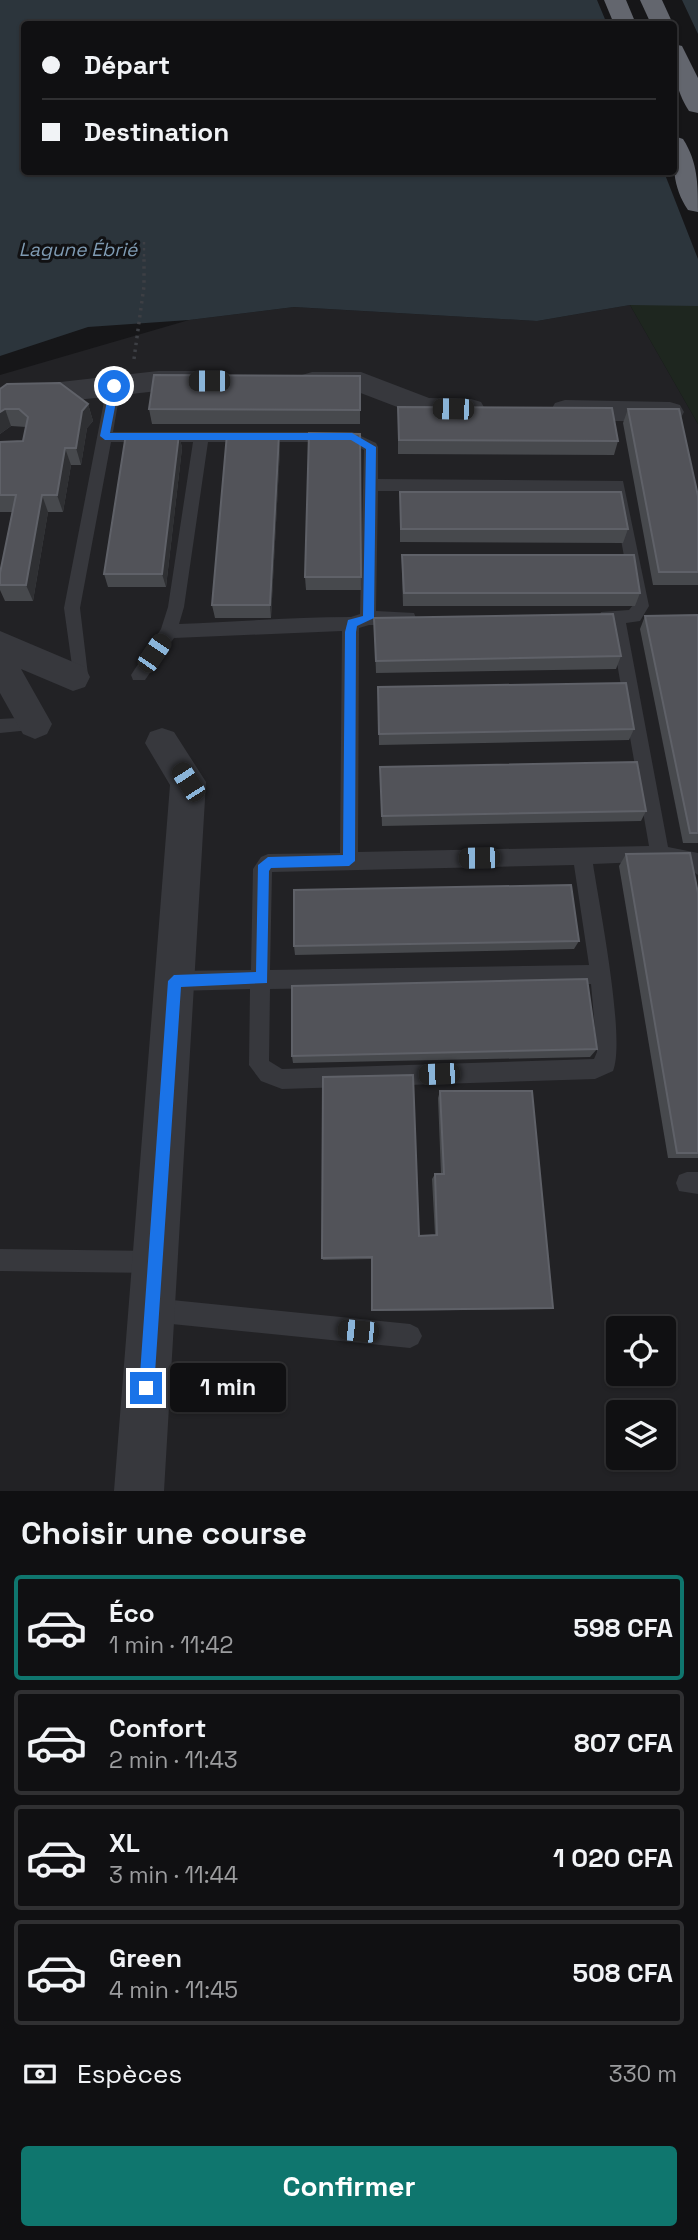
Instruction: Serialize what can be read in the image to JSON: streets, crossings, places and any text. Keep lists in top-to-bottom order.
{
  "water": ["Lagune Ébrié"],
  "page": {
    "banner": ["Départ", "Destination"],
    "bubble": "1 min",
    "heading": "Choisir une course",
    "list": [
      {
        "name": "Éco",
        "note": "1 min · 11:42",
        "value": "598 CFA"
      },
      {
        "name": "Confort",
        "note": "2 min · 11:43",
        "value": "807 CFA"
      },
      {
        "name": "XL",
        "note": "3 min · 11:44",
        "value": "1 020 CFA"
      },
      {
        "name": "Green",
        "note": "4 min · 11:45",
        "value": "508 CFA"
      }
    ],
    "pay": ["Espèces", "330 m"],
    "buttons": "Confirmer"
  }
}
